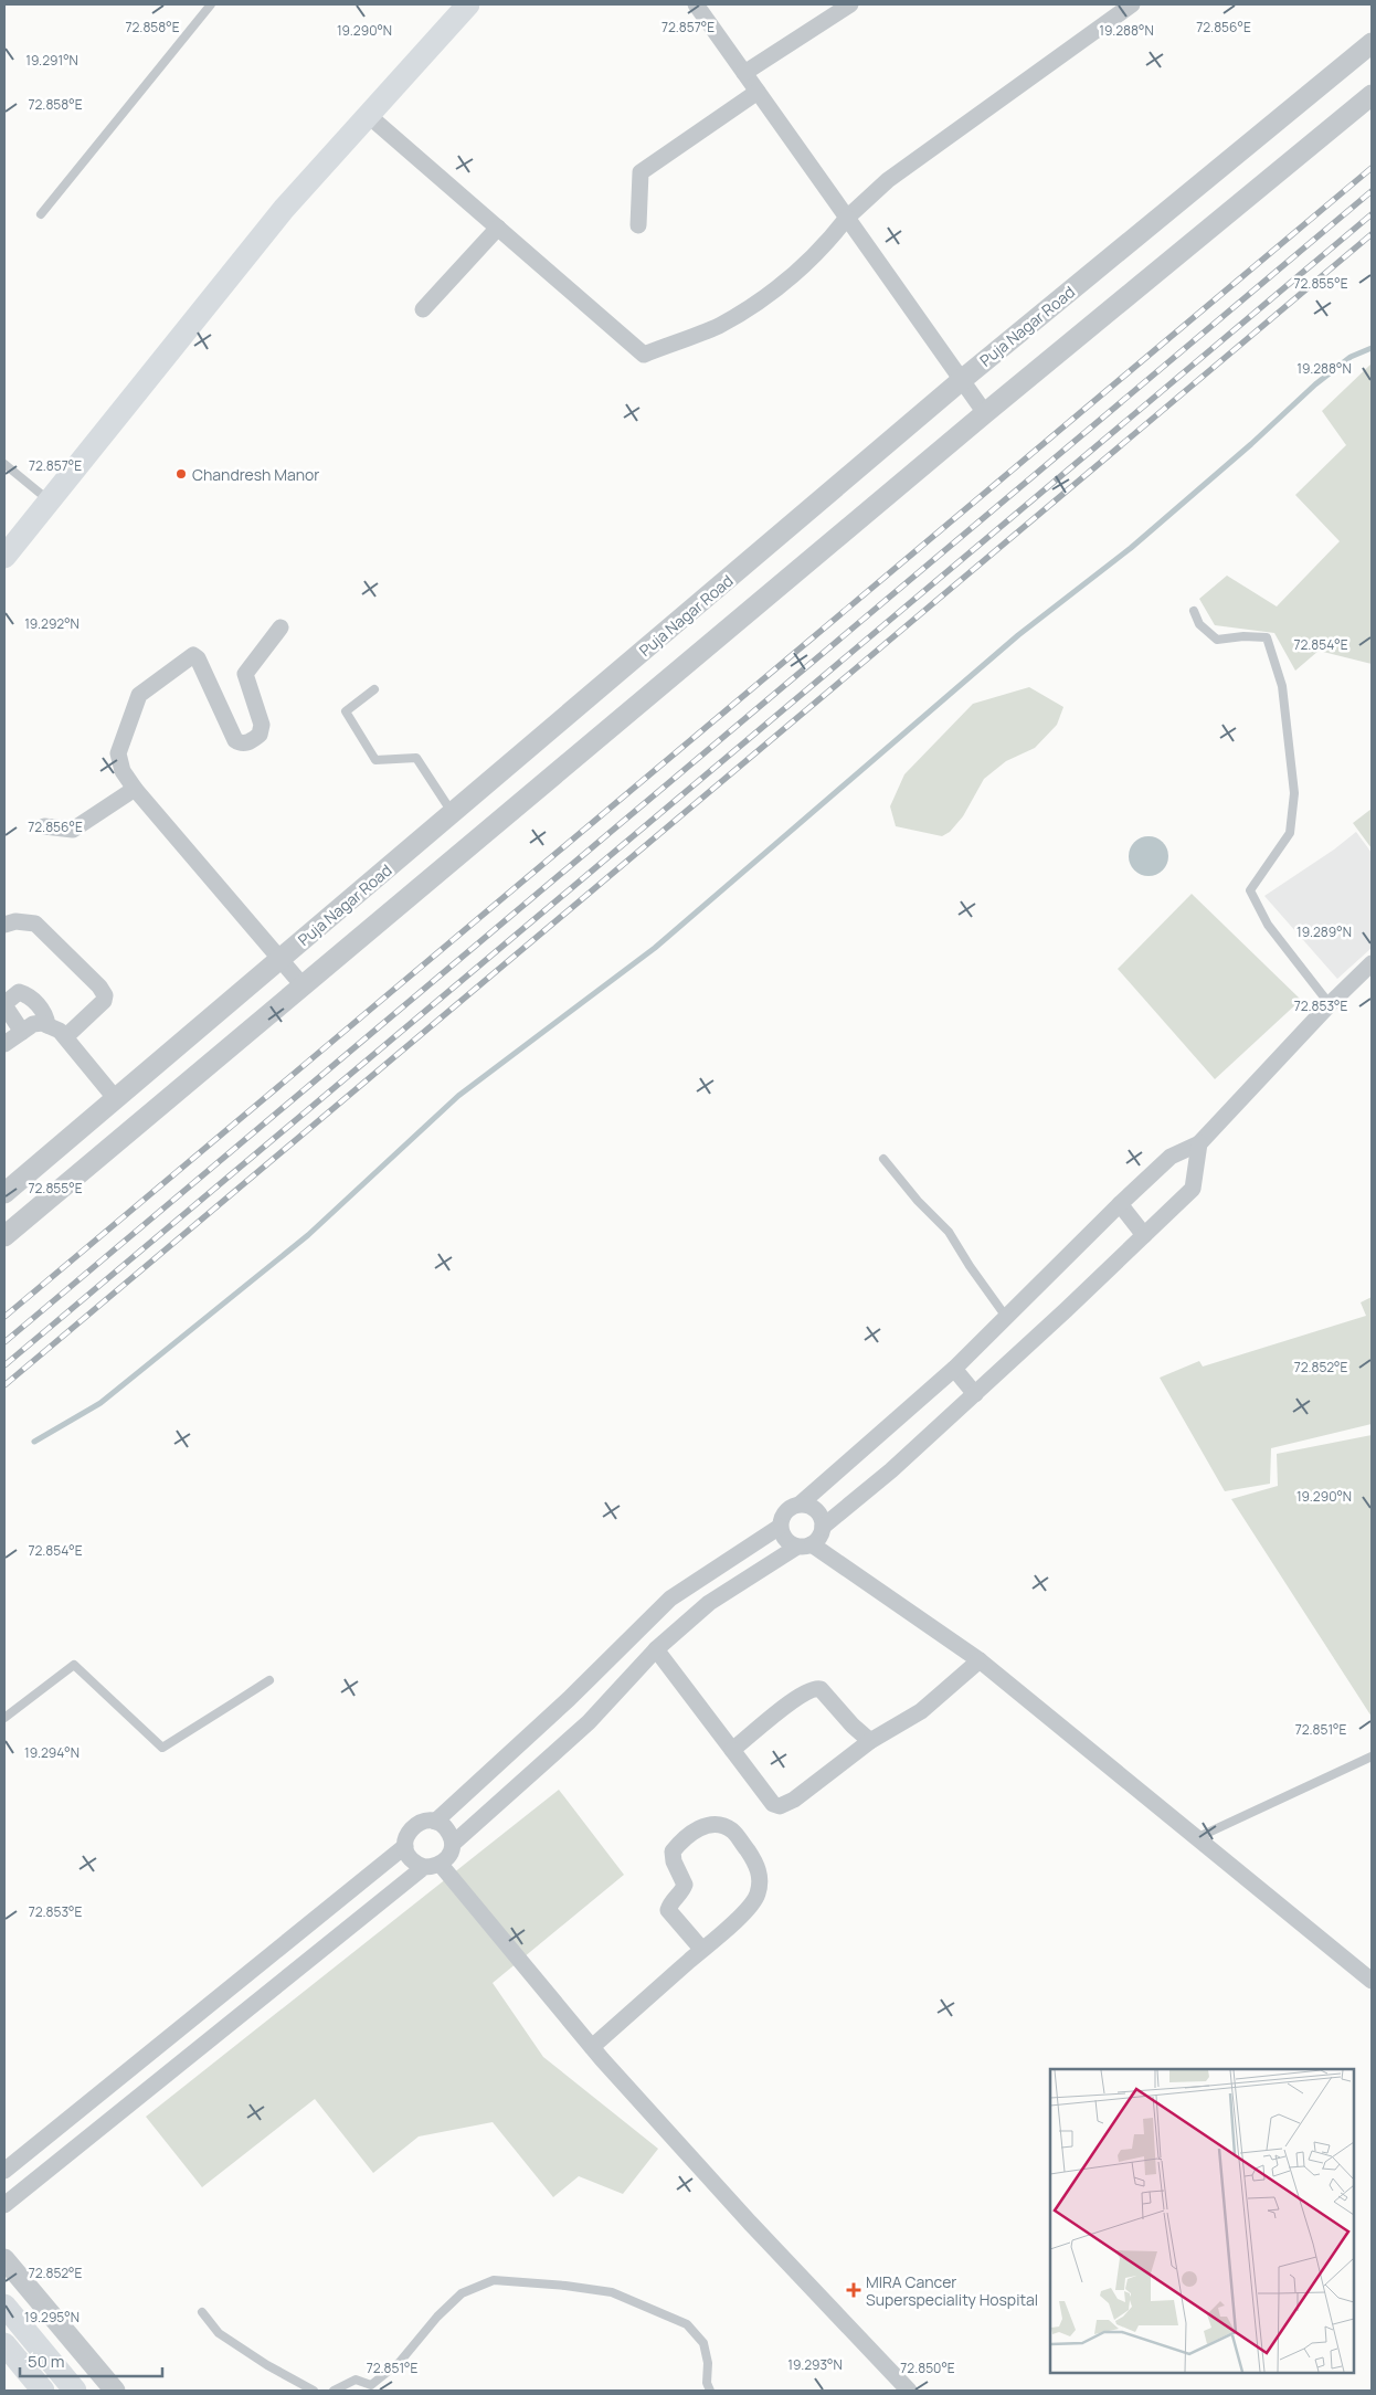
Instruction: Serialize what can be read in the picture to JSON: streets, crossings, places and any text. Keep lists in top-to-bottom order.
{
  "streets": {
    "street": ["Puja Nagar Road"]
  },
  "places": {
    "other": ["Chandresh Manor"],
    "health": ["MIRA Cancer Superspeciality Hospital"]
  },
  "scale_bar": "50 m",
  "coordinates": [
    "72.858°E",
    "72.857°E",
    "72.856°E",
    "19.290°N",
    "19.288°N",
    "19.291°N",
    "72.855°E",
    "19.292°N",
    "72.854°E",
    "19.289°N",
    "72.853°E",
    "72.852°E",
    "72.851°E",
    "19.294°N",
    "19.295°N",
    "19.293°N",
    "72.850°E"
  ]
}
